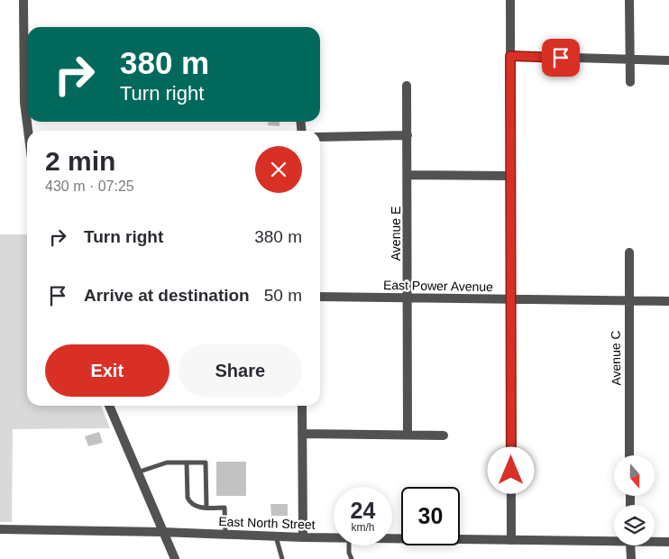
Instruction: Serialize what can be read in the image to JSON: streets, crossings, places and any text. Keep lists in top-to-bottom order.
{
  "streets": {
    "street": [
      "Avenue E",
      "East Power Avenue",
      "Avenue C",
      "East North Street"
    ]
  },
  "crossings": [
    ["Avenue E", "East Power Avenue"],
    ["East Power Avenue", "Avenue C"]
  ],
  "north": "bottom",
  "page": {
    "turn": ["380 m", "Turn right"],
    "heading": ["2 min", "430 m · 07:25"],
    "list": [
      {
        "name": "Turn right",
        "value": "380 m"
      },
      {
        "name": "Arrive at destination",
        "value": "50 m"
      }
    ],
    "buttons": ["Exit", "Share"],
    "speed": "24 km/h",
    "limit": "30"
  }
}
